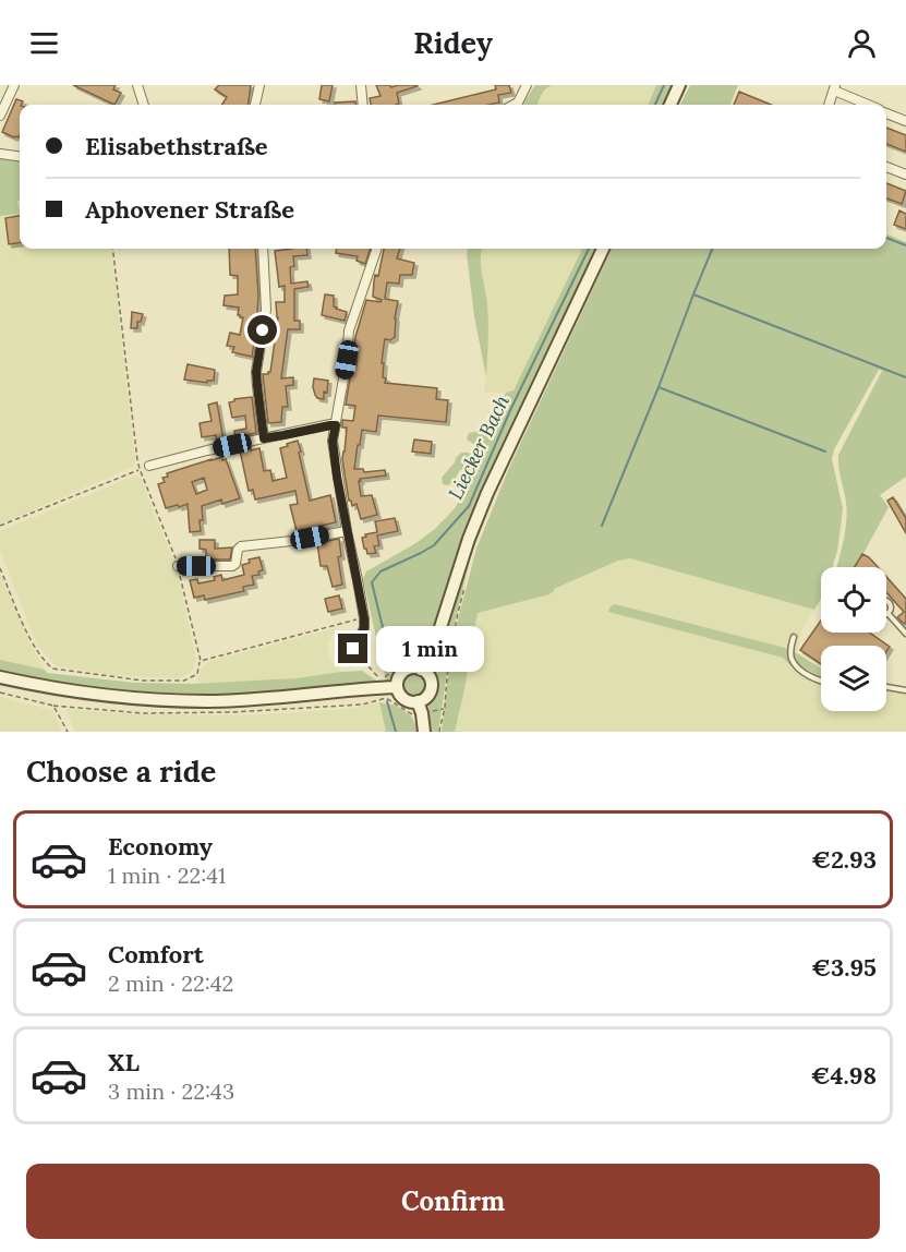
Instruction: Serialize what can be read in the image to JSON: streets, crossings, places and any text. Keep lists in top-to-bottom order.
{
  "water": ["Liecker Bach"],
  "page": {
    "header": "Ridey",
    "banner": ["Elisabethstraße", "Aphovener Straße"],
    "bubble": "1 min",
    "heading": "Choose a ride",
    "list": [
      {
        "name": "Economy",
        "note": "1 min · 22:41",
        "value": "€2.93"
      },
      {
        "name": "Comfort",
        "note": "2 min · 22:42",
        "value": "€3.95"
      },
      {
        "name": "XL",
        "note": "3 min · 22:43",
        "value": "€4.98"
      }
    ],
    "buttons": "Confirm"
  }
}
